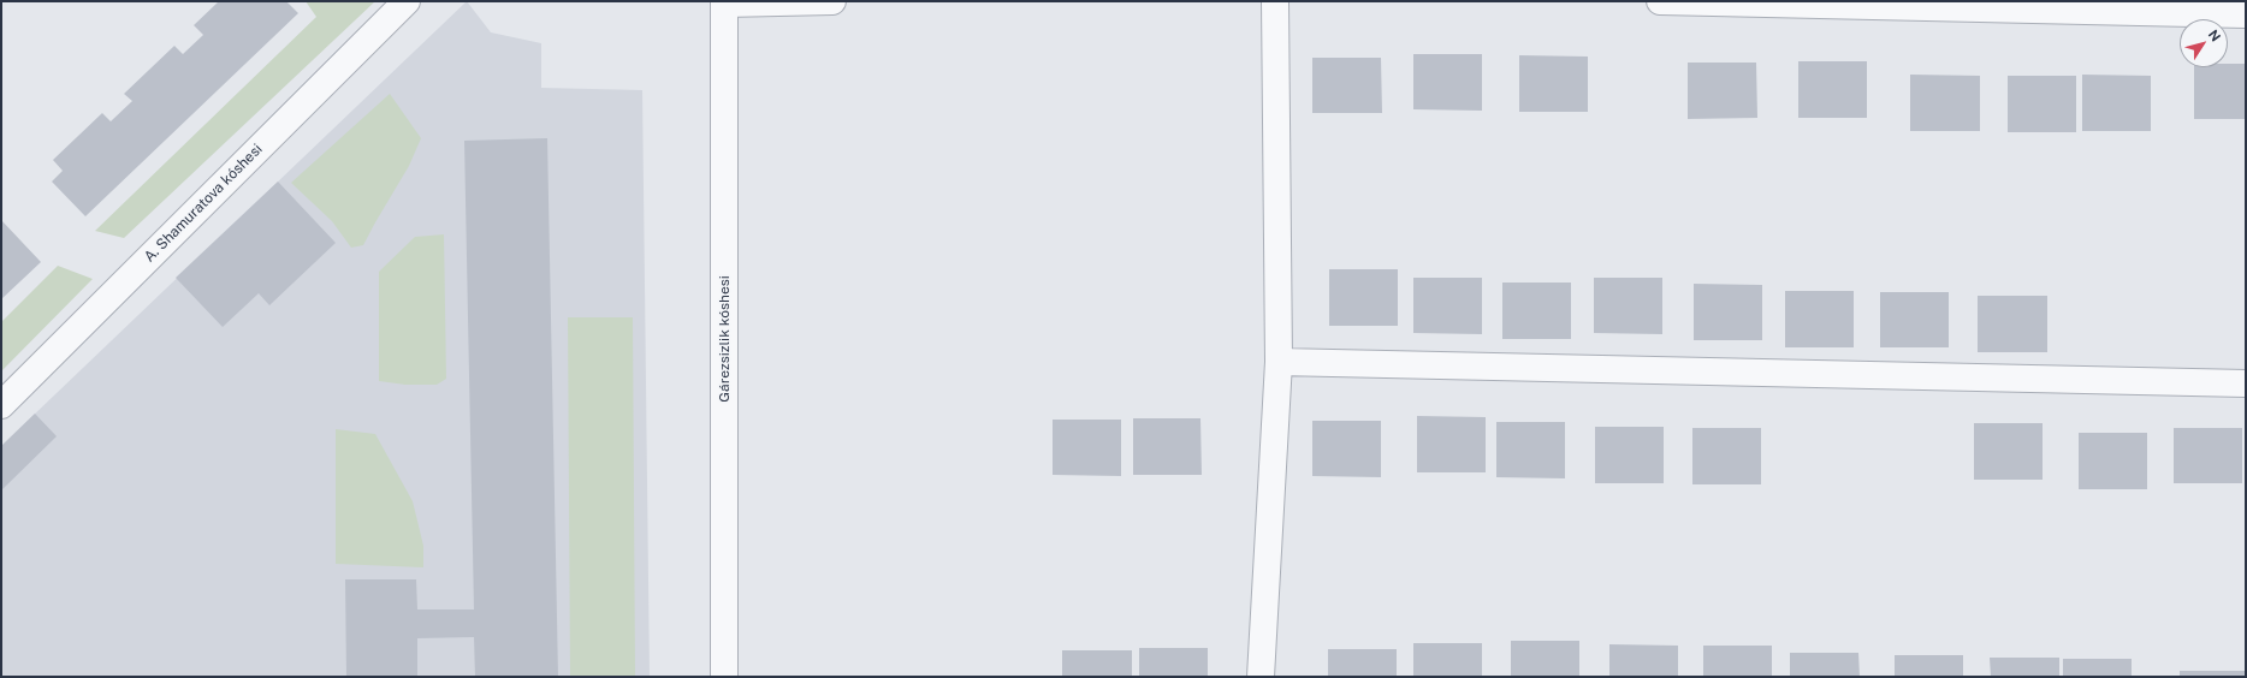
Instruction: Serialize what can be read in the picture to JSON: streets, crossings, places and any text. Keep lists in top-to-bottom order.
{
  "streets": {
    "street": ["A. Shamuratova kóshesi", "Gárezsizlik kóshesi"]
  },
  "north": "top right"
}
